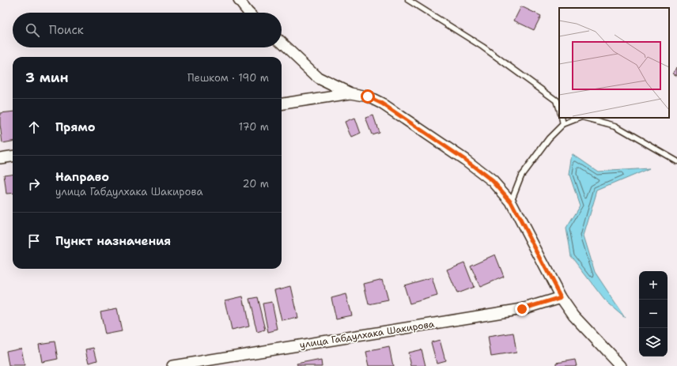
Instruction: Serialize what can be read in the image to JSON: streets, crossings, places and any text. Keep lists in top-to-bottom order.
{
  "streets": {
    "street": ["улица Габдулхака Шакирова"]
  },
  "page": {
    "search": "Поиск",
    "heading": ["3 мин", "Пешком · 190 m"],
    "list": [
      ["Прямо", "170 m"],
      ["Направо", "улица Габдулхака Шакирова", "20 m"],
      "Пункт назначения"
    ],
    "map_buttons": ["+", "−"]
  }
}
